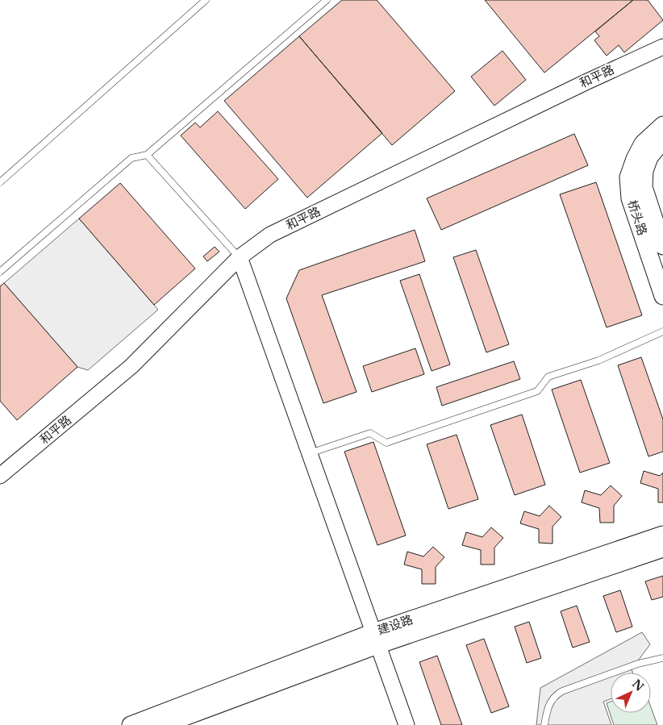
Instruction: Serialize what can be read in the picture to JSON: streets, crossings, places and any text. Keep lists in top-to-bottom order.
{
  "streets": {
    "main road": ["桥头路", "建设路"],
    "street": ["和平路"]
  },
  "north": "top right"
}
